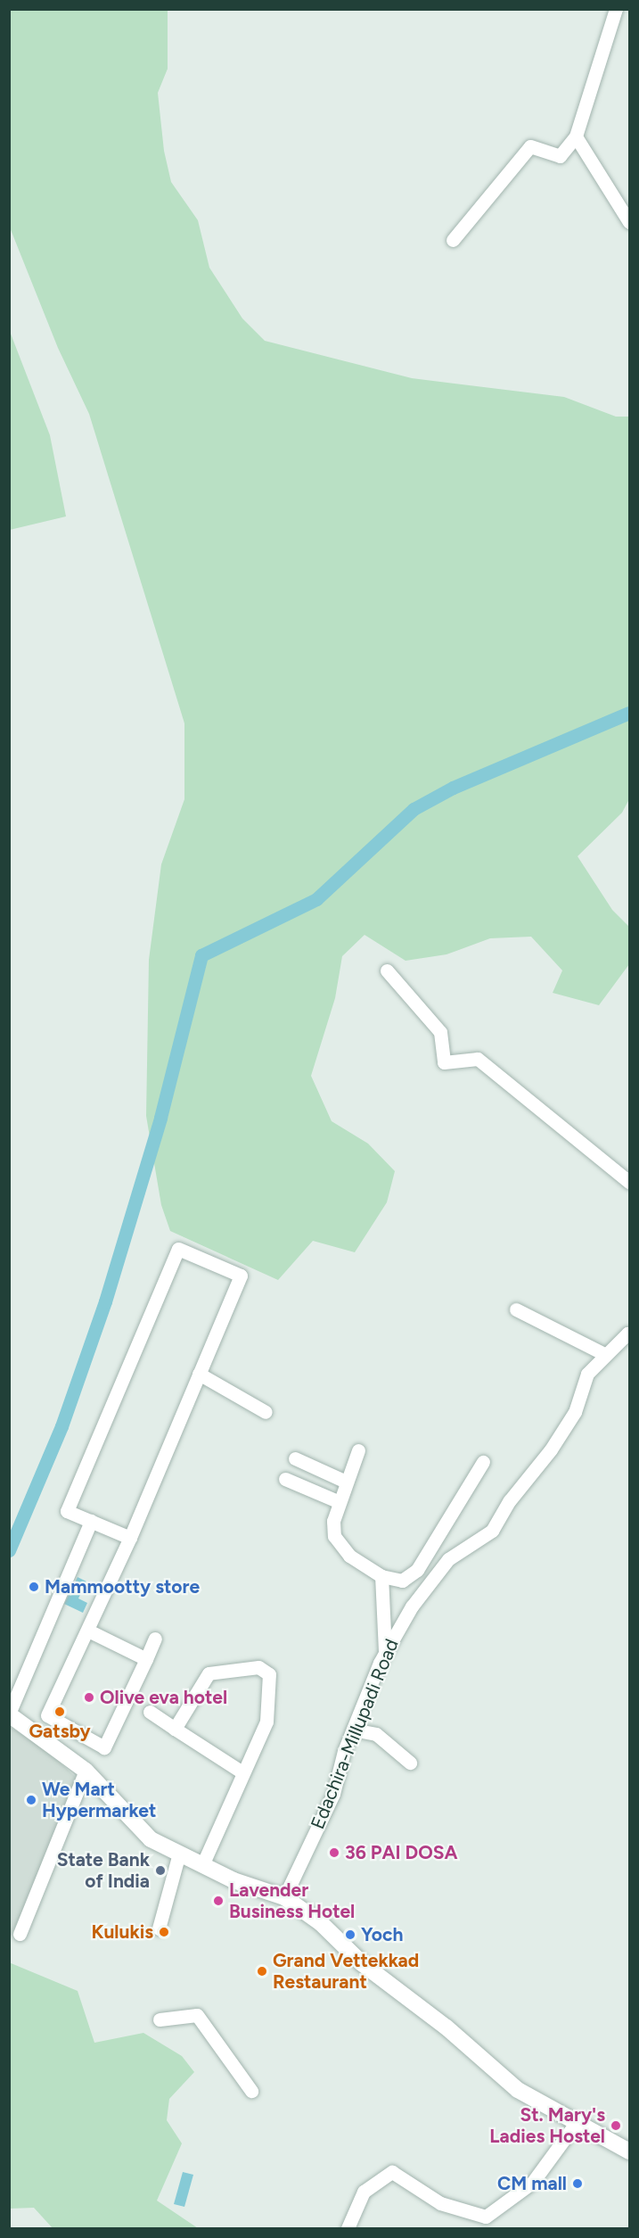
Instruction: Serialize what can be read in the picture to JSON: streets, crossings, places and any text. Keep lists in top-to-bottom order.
{
  "streets": {
    "street": ["Edachira-Millupadi Road"]
  },
  "places": [
    "Mammootty store",
    "Olive eva hotel",
    "Gatsby",
    "We Mart Hypermarket",
    "36 PAI DOSA",
    "State Bank of India",
    "Lavender Business Hotel",
    "Kulukis",
    "Yoch",
    "Grand Vettekkad Restaurant",
    "St. Mary's Ladies Hostel",
    "CM mall"
  ]
}
